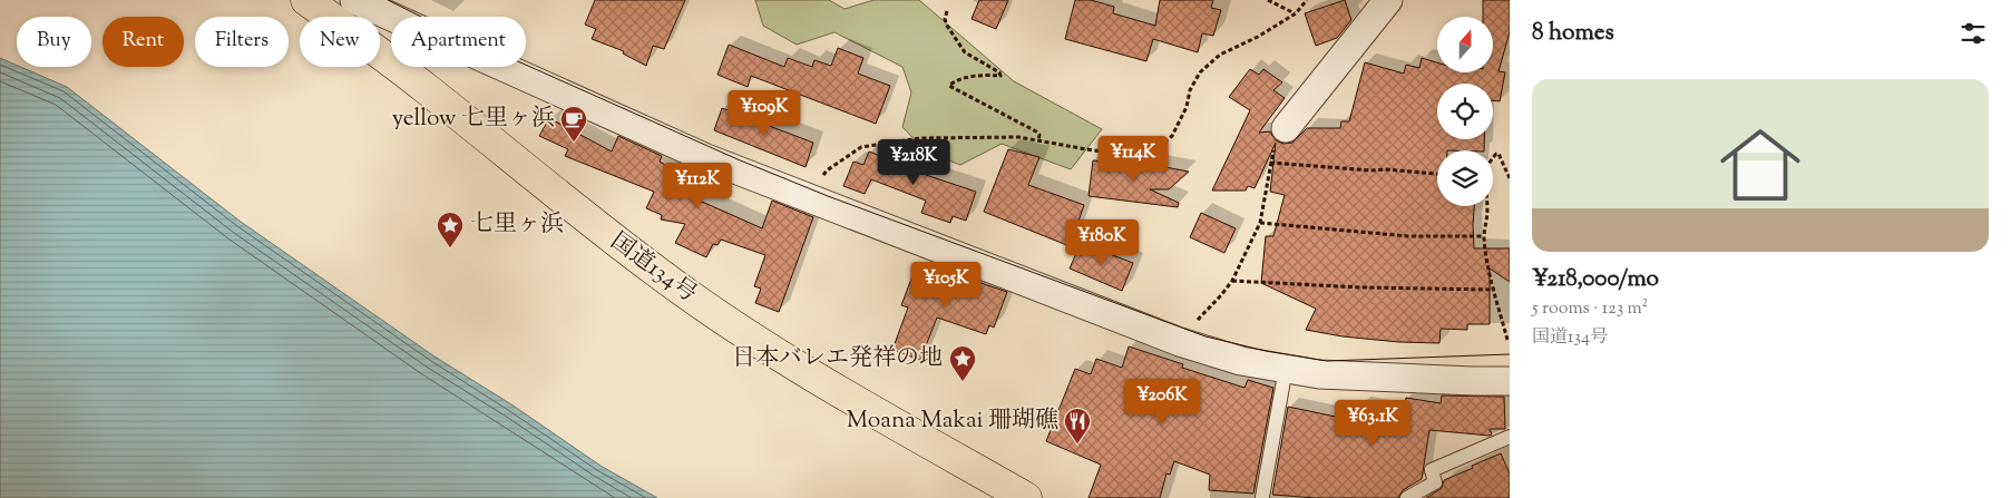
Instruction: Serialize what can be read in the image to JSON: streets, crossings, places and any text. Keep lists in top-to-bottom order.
{
  "streets": {
    "highway": ["国道134号"]
  },
  "places": {
    "cafe": ["yellow 七里ヶ浜"],
    "place": ["七里ヶ浜", "日本バレエ発祥の地"],
    "restaurant": ["Moana Makai 珊瑚礁"]
  },
  "north": "top",
  "page": {
    "heading": "8 homes",
    "chip": [
      "Buy",
      "Rent",
      "Filters",
      "New",
      "Apartment"
    ],
    "list": [
      {
        "name": "¥218,000/mo",
        "note": "5 rooms · 123 m² · 国道134号"
      }
    ],
    "price": [
      "¥109K",
      "¥114K",
      "¥218K",
      "¥112K",
      "¥180K",
      "¥105K",
      "¥206K",
      "¥63.1K"
    ]
  }
}
